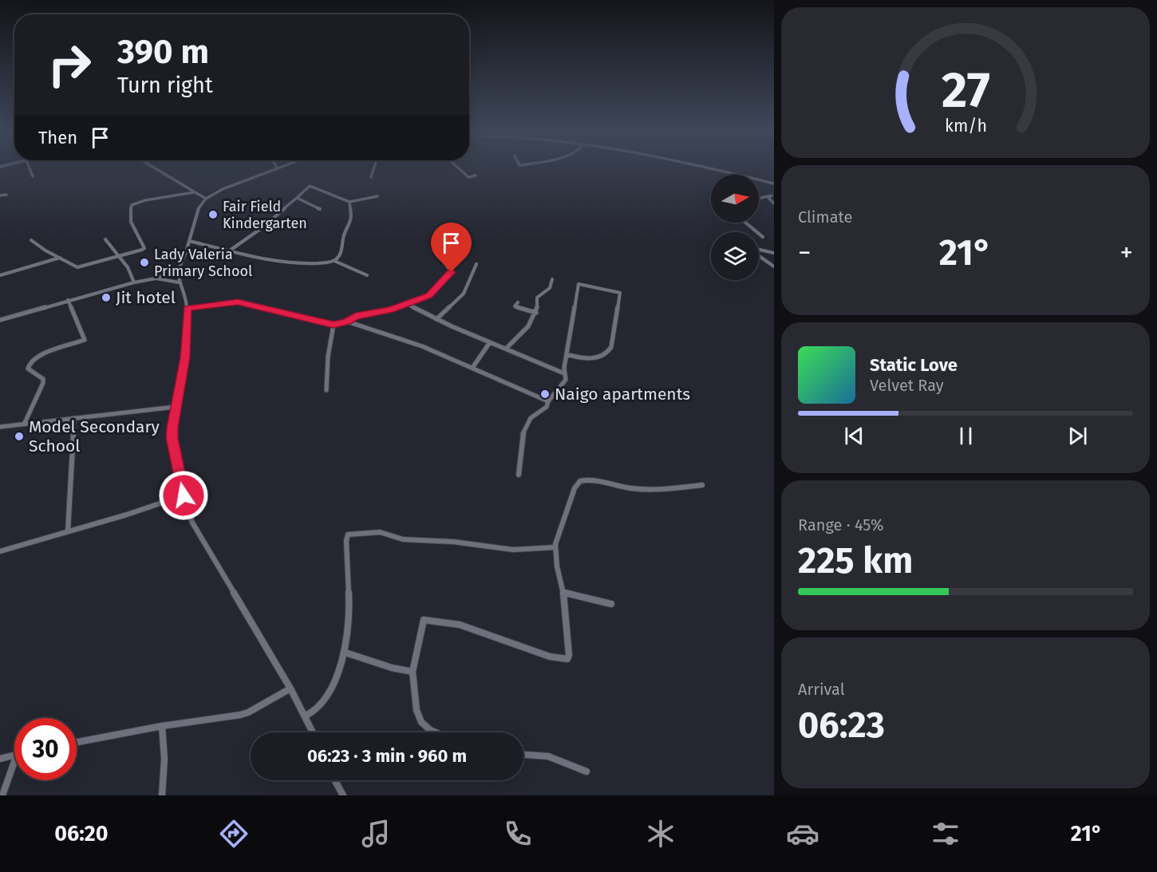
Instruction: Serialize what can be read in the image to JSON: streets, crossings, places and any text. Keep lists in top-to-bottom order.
{
  "places": [
    "Fair Field Kindergarten",
    "Lady Valeria Primary School",
    "Jit hotel",
    "Naigo apartments",
    "Model Secondary School"
  ],
  "north": "right",
  "page": {
    "turn": ["390 m", "Turn right"],
    "then": "Then",
    "tile": [
      "Climate",
      ["Range · 45%", "225 km"],
      ["Arrival", "06:23"]
    ],
    "heat": ["−", "21°", "+"],
    "song": ["Static Love", "Velvet Ray"],
    "limit": "30",
    "trip": "06:23 · 3 min · 960 m",
    "tabs": ["06:20", "21°"],
    "gauge": ["27", "km/h"]
  }
}
